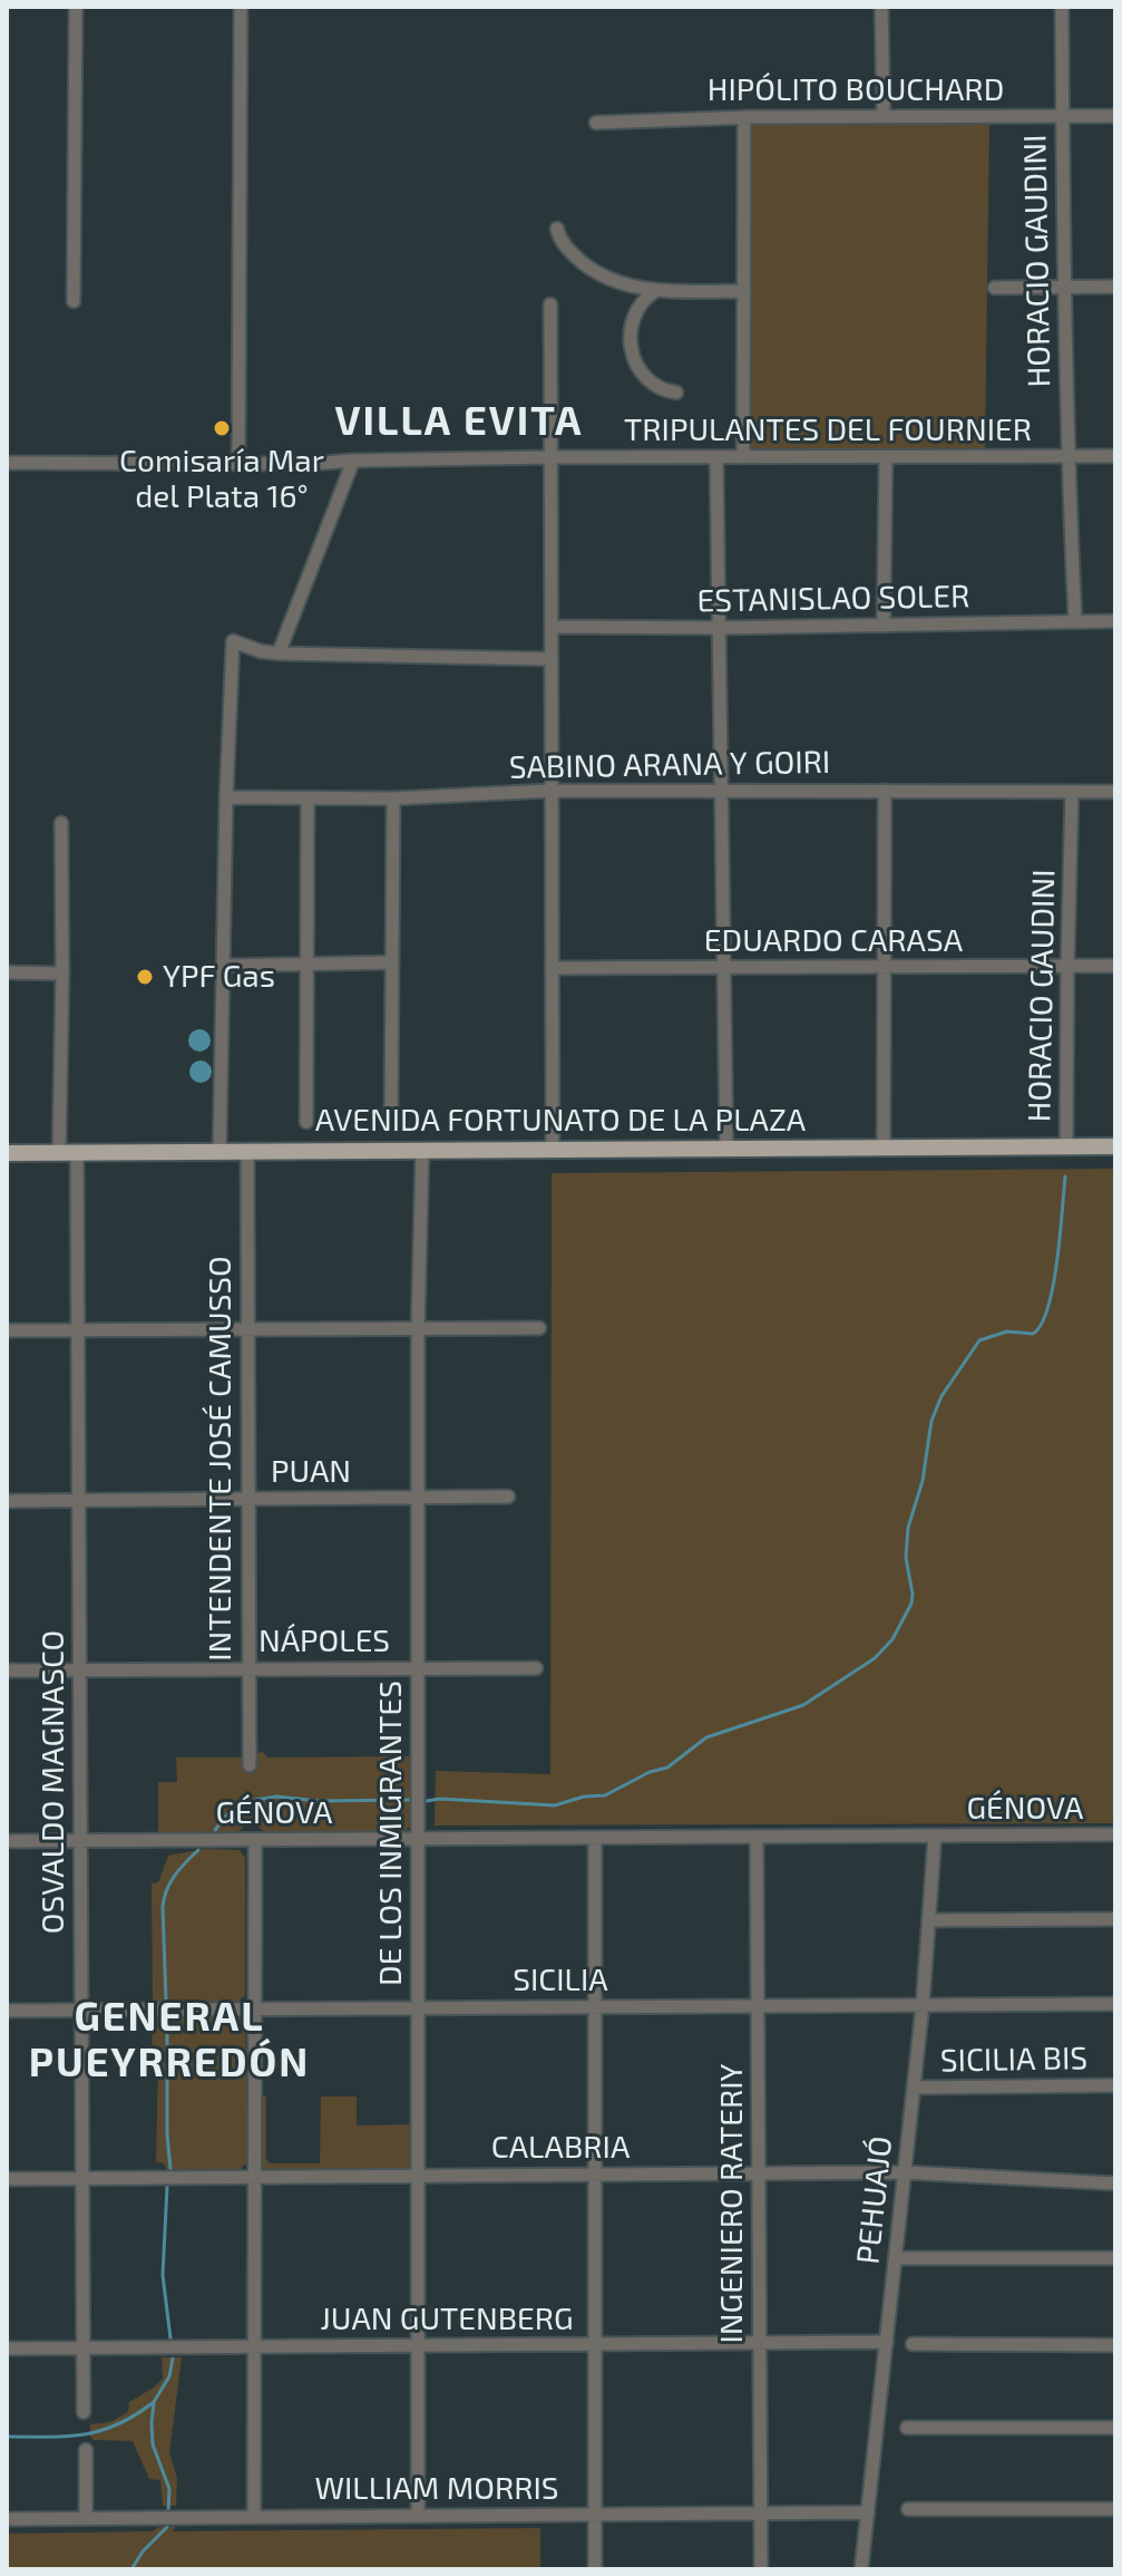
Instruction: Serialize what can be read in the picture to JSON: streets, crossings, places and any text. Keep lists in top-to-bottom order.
{
  "streets": {
    "main road": ["AVENIDA FORTUNATO DE LA PLAZA"],
    "street": [
      "HIPÓLITO BOUCHARD",
      "HORACIO GAUDINI",
      "TRIPULANTES DEL FOURNIER",
      "ESTANISLAO SOLER",
      "SABINO ARANA Y GOIRI",
      "EDUARDO CARASA",
      "INTENDENTE JOSÉ CAMUSSO",
      "PUAN",
      "NÁPOLES",
      "OSVALDO MAGNASCO",
      "GÉNOVA",
      "DE LOS INMIGRANTES",
      "SICILIA",
      "SICILIA BIS",
      "CALABRIA",
      "PEHUAJÓ",
      "INGENIERO RATERIY",
      "JUAN GUTENBERG",
      "WILLIAM MORRIS"
    ]
  },
  "crossings": [
    ["HIPÓLITO BOUCHARD", "HORACIO GAUDINI"],
    ["HORACIO GAUDINI", "TRIPULANTES DEL FOURNIER"],
    ["HORACIO GAUDINI", "ESTANISLAO SOLER"],
    ["HORACIO GAUDINI", "SABINO ARANA Y GOIRI"],
    ["HORACIO GAUDINI", "EDUARDO CARASA"],
    ["HORACIO GAUDINI", "AVENIDA FORTUNATO DE LA PLAZA"],
    ["AVENIDA FORTUNATO DE LA PLAZA", "INTENDENTE JOSÉ CAMUSSO"],
    ["AVENIDA FORTUNATO DE LA PLAZA", "OSVALDO MAGNASCO"],
    ["AVENIDA FORTUNATO DE LA PLAZA", "DE LOS INMIGRANTES"],
    ["INTENDENTE JOSÉ CAMUSSO", "PUAN"],
    ["INTENDENTE JOSÉ CAMUSSO", "NÁPOLES"],
    ["PUAN", "OSVALDO MAGNASCO"],
    ["PUAN", "DE LOS INMIGRANTES"],
    ["NÁPOLES", "OSVALDO MAGNASCO"],
    ["NÁPOLES", "DE LOS INMIGRANTES"],
    ["OSVALDO MAGNASCO", "GÉNOVA"],
    ["OSVALDO MAGNASCO", "SICILIA"],
    ["OSVALDO MAGNASCO", "CALABRIA"],
    ["OSVALDO MAGNASCO", "JUAN GUTENBERG"],
    ["GÉNOVA", "DE LOS INMIGRANTES"],
    ["GÉNOVA", "PEHUAJÓ"],
    ["GÉNOVA", "INGENIERO RATERIY"],
    ["DE LOS INMIGRANTES", "SICILIA"],
    ["DE LOS INMIGRANTES", "CALABRIA"],
    ["DE LOS INMIGRANTES", "JUAN GUTENBERG"],
    ["DE LOS INMIGRANTES", "WILLIAM MORRIS"],
    ["SICILIA", "PEHUAJÓ"],
    ["SICILIA", "INGENIERO RATERIY"],
    ["SICILIA BIS", "PEHUAJÓ"],
    ["CALABRIA", "PEHUAJÓ"],
    ["CALABRIA", "INGENIERO RATERIY"],
    ["PEHUAJÓ", "JUAN GUTENBERG"],
    ["PEHUAJÓ", "WILLIAM MORRIS"],
    ["INGENIERO RATERIY", "JUAN GUTENBERG"],
    ["INGENIERO RATERIY", "WILLIAM MORRIS"]
  ],
  "districts": ["VILLA EVITA", "GENERAL PUEYRREDÓN"],
  "places": ["Comisaría Mar del Plata 16°", "YPF Gas"]
}
